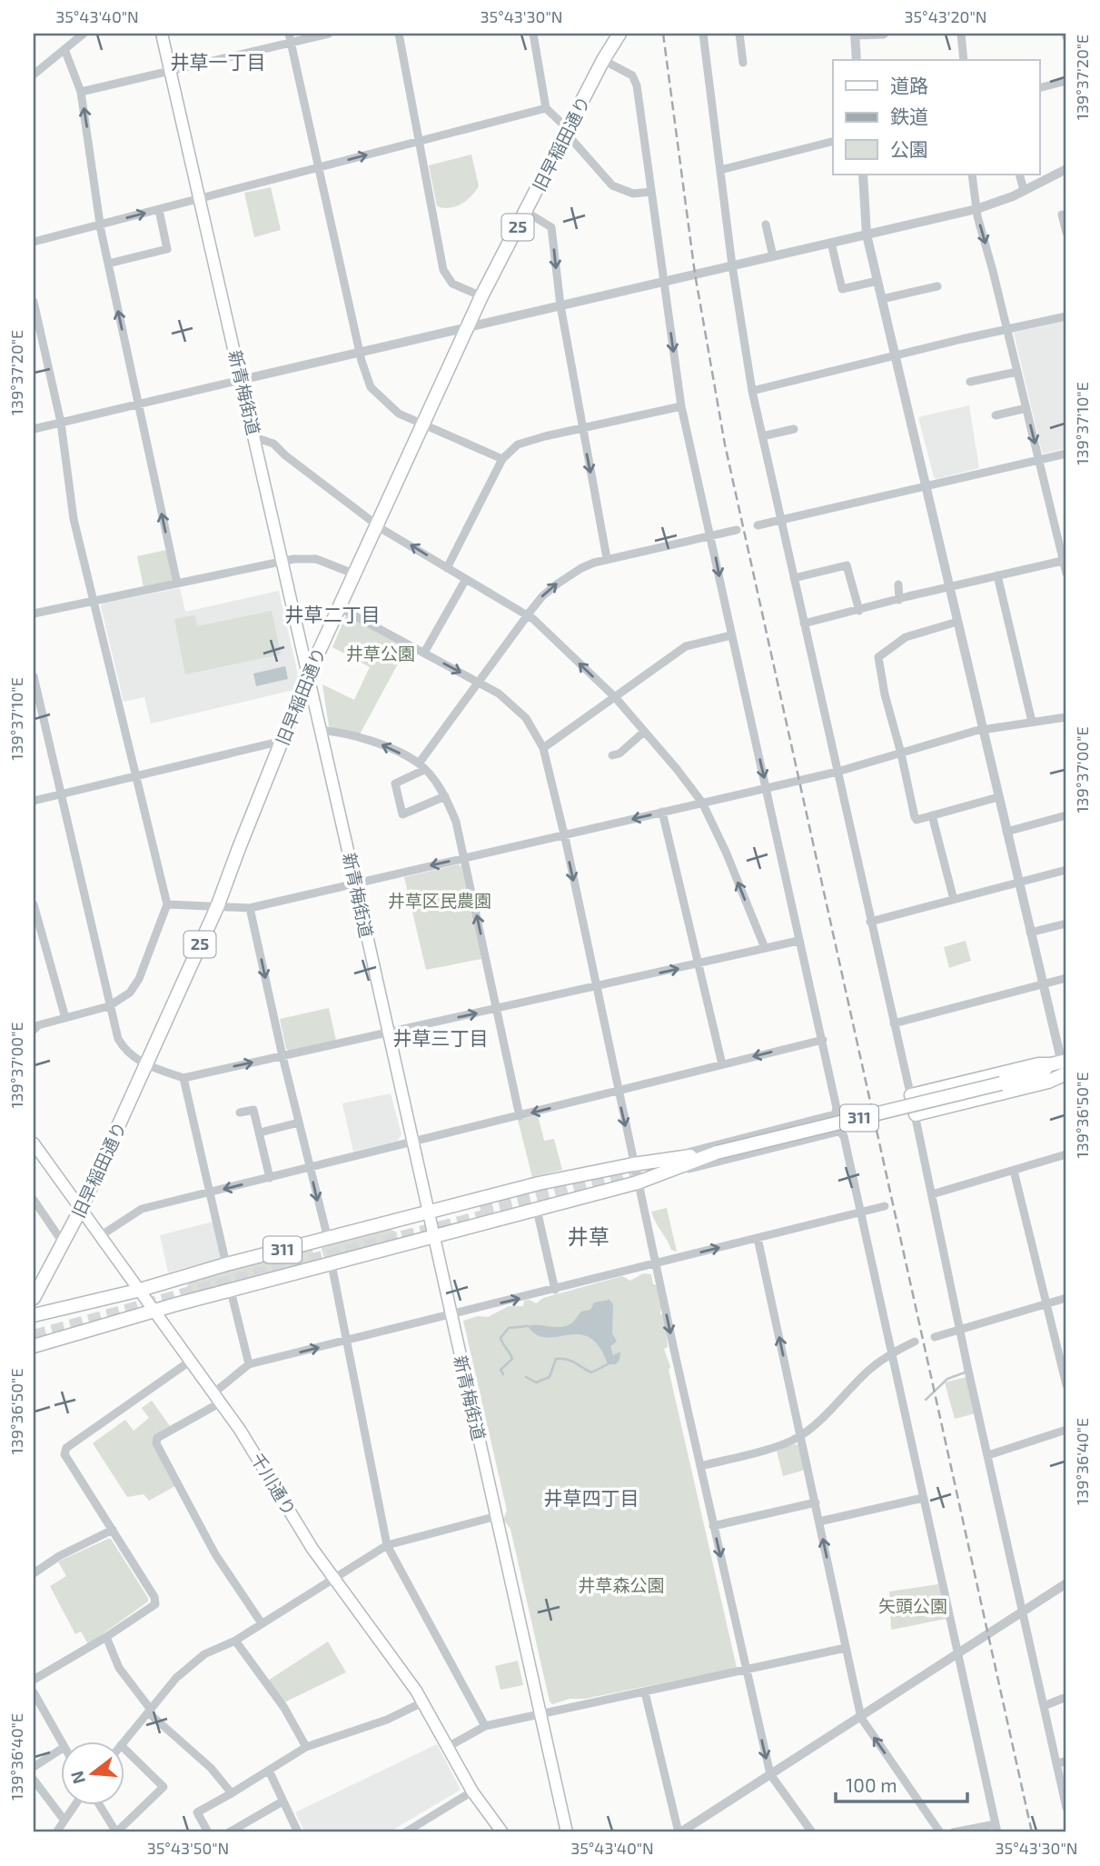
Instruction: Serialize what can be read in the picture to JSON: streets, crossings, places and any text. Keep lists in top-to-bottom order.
{
  "streets": {
    "main road": [
      "旧早稲田通り",
      "25",
      "新青梅街道",
      "311",
      "千川通り"
    ]
  },
  "crossings": [
    ["旧早稲田通り", "新青梅街道"],
    ["旧早稲田通り", "千川通り"],
    ["新青梅街道", "311"],
    ["311", "千川通り"]
  ],
  "districts": [
    "井草一丁目",
    "井草二丁目",
    "井草三丁目",
    "井草",
    "井草四丁目"
  ],
  "parks": [
    "井草公園",
    "井草区民農園",
    "井草森公園",
    "矢頭公園"
  ],
  "legend": ["道路", "鉄道", "公園"],
  "scale_bar": "100 m",
  "north": "left",
  "coordinates": [
    "35°43'40\"N",
    "35°43'30\"N",
    "35°43'20\"N",
    "139°37'20\"E",
    "139°37'10\"E",
    "139°37'00\"E",
    "139°36'50\"E",
    "139°36'40\"E",
    "35°43'50\"N"
  ]
}
